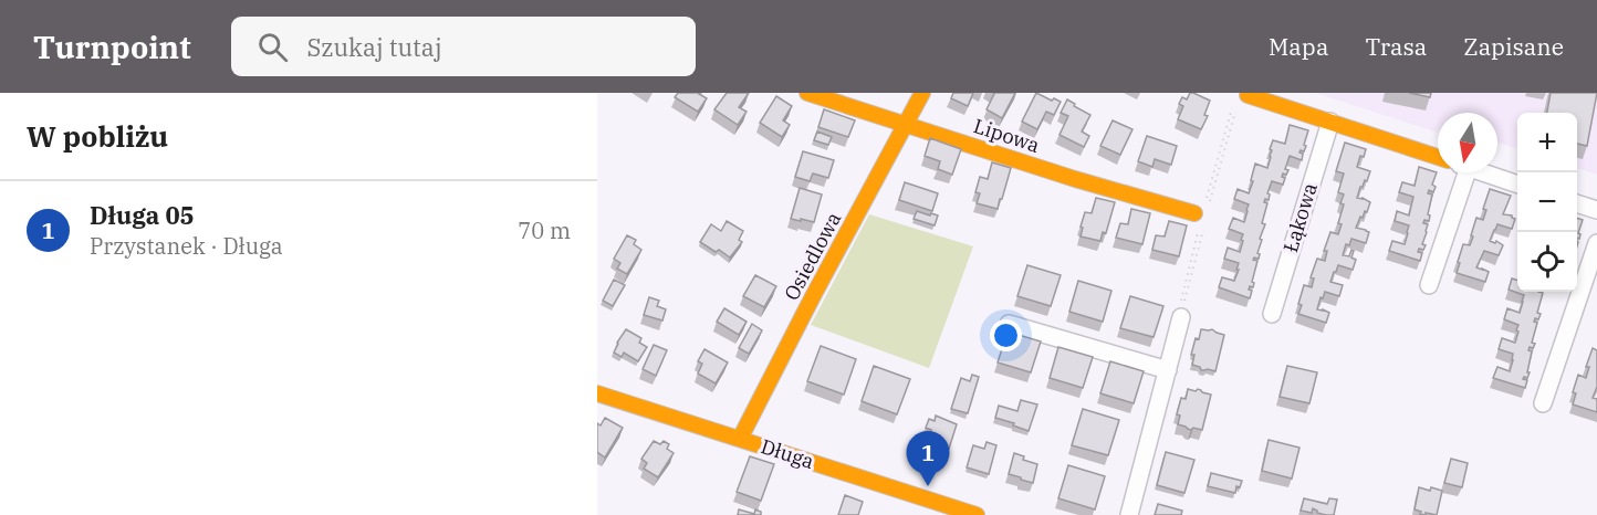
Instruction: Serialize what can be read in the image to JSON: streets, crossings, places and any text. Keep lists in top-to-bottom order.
{
  "streets": {
    "street": [
      "Lipowa",
      "Łąkowa",
      "Osiedlowa",
      "Długa"
    ]
  },
  "crossings": [
    ["Lipowa", "Osiedlowa"],
    ["Osiedlowa", "Długa"]
  ],
  "north": "bottom",
  "page": {
    "header": "Turnpoint",
    "search": "Szukaj tutaj",
    "nav": ["Mapa", "Trasa", "Zapisane"],
    "heading": "W pobliżu",
    "map_buttons": ["+", "−"],
    "list": [
      {
        "mark": "1",
        "name": "Długa 05",
        "note": "Przystanek · Długa",
        "value": "70 m"
      }
    ],
    "pins": "1"
  }
}
